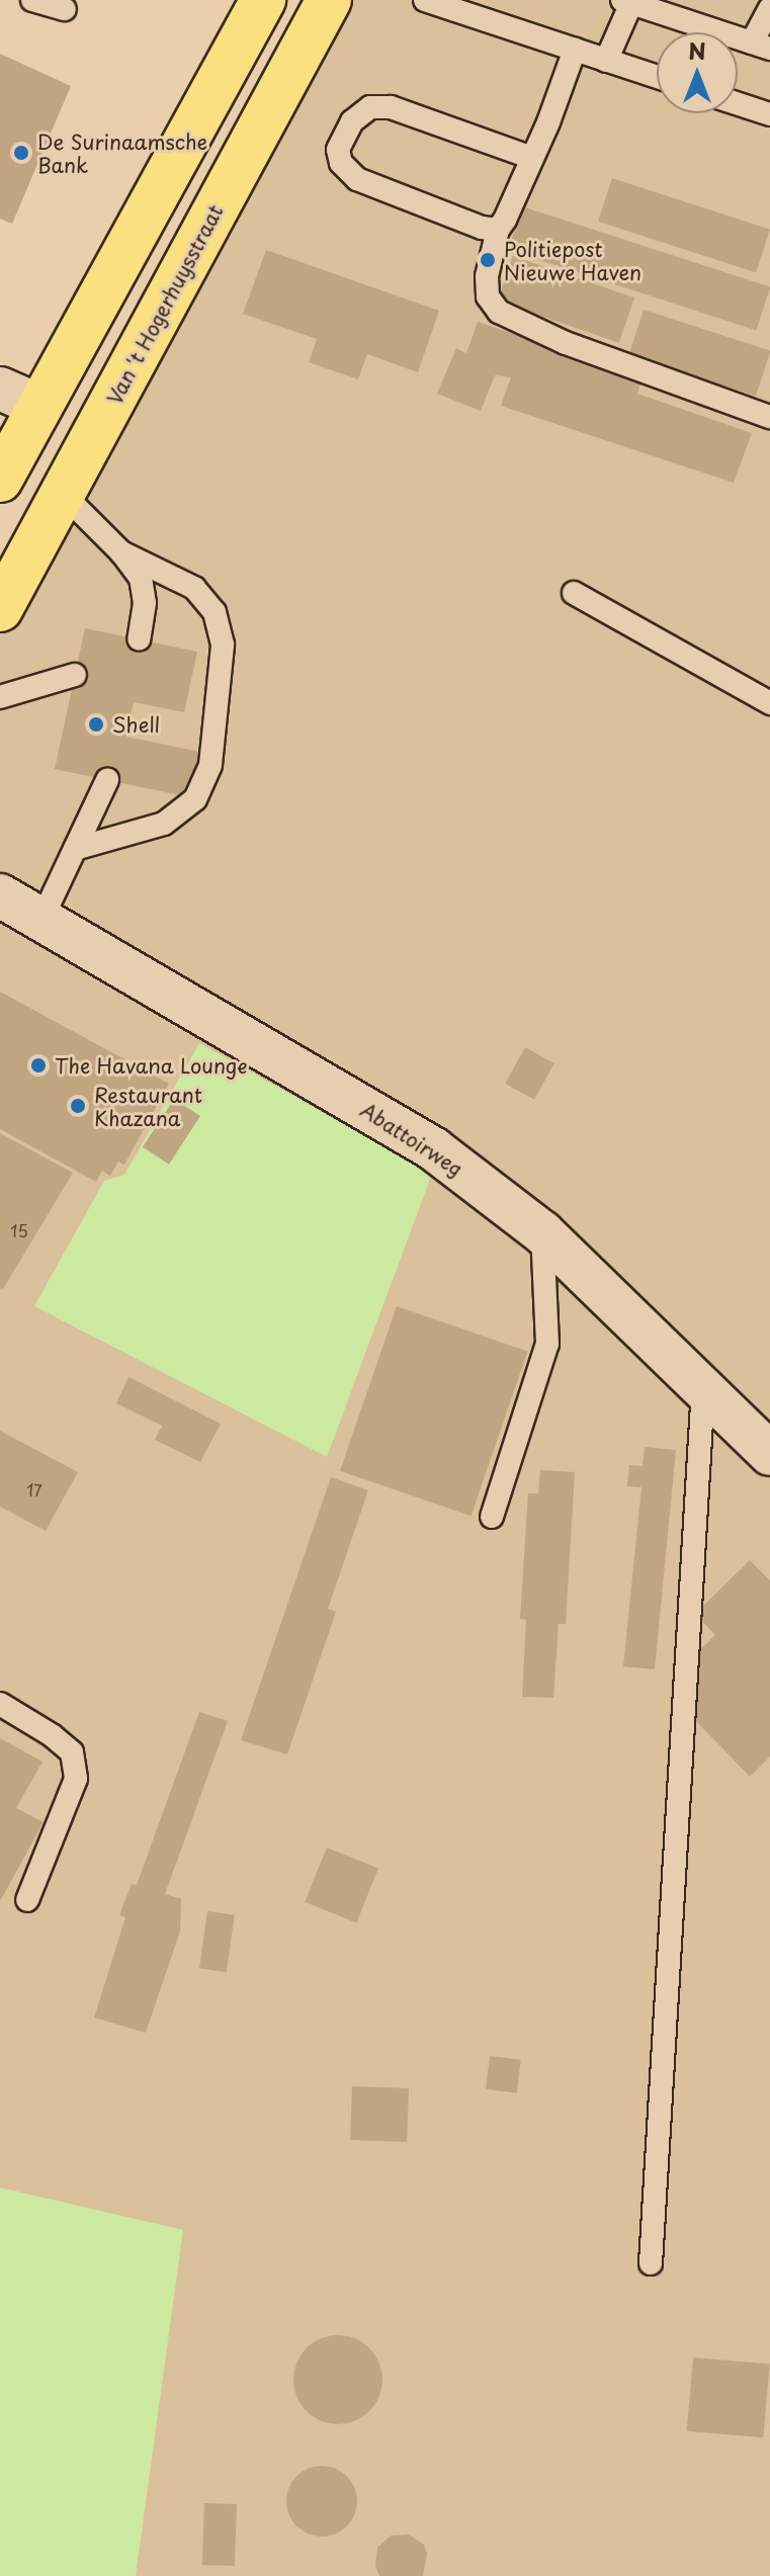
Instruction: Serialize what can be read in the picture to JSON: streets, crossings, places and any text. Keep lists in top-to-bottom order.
{
  "streets": {
    "main road": ["Van 't Hogerhuysstraat"],
    "street": ["Abattoirweg"]
  },
  "places": [
    "De Surinaamsche Bank",
    "Politiepost Nieuwe Haven",
    "Shell",
    "The Havana Lounge",
    "Restaurant Khazana"
  ],
  "house_numbers": ["15", "17"],
  "north": "top"
}
